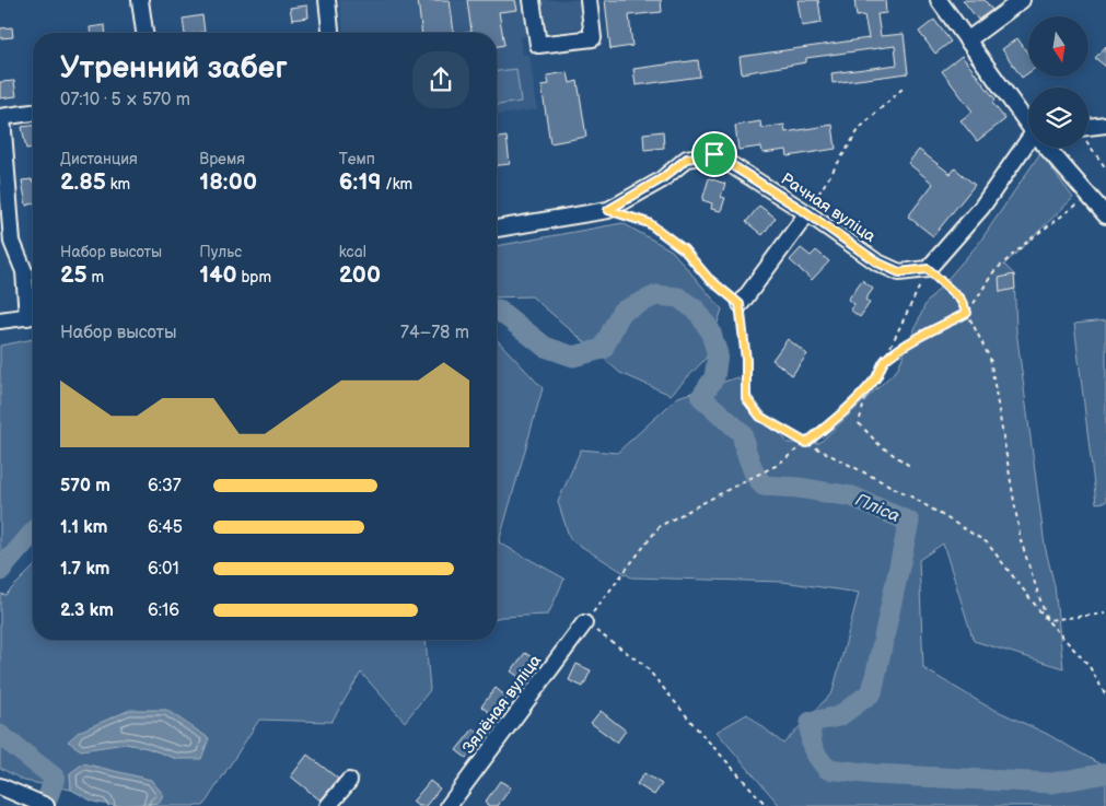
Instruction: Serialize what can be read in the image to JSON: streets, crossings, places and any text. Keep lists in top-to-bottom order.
{
  "streets": {
    "street": ["Рачная вуліца", "Зялёная вуліца"]
  },
  "water": ["Пліса"],
  "north": "bottom",
  "page": {
    "heading": ["Утренний забег", "07:10 · 5 × 570 m"],
    "stats": [
      ["Дистанция", "2.85 km"],
      ["Время", "18:00"],
      ["Темп", "6:19 /km"],
      ["Набор высоты", "25 m"],
      ["Пульс", "140 bpm"],
      ["kcal", "200"]
    ],
    "chart": ["Набор высоты", "74–78 m"],
    "list": [
      {
        "name": "570 m",
        "note": "6:37"
      },
      {
        "name": "1.1 km",
        "note": "6:45"
      },
      {
        "name": "1.7 km",
        "note": "6:01"
      },
      {
        "name": "2.3 km",
        "note": "6:16"
      }
    ]
  }
}
